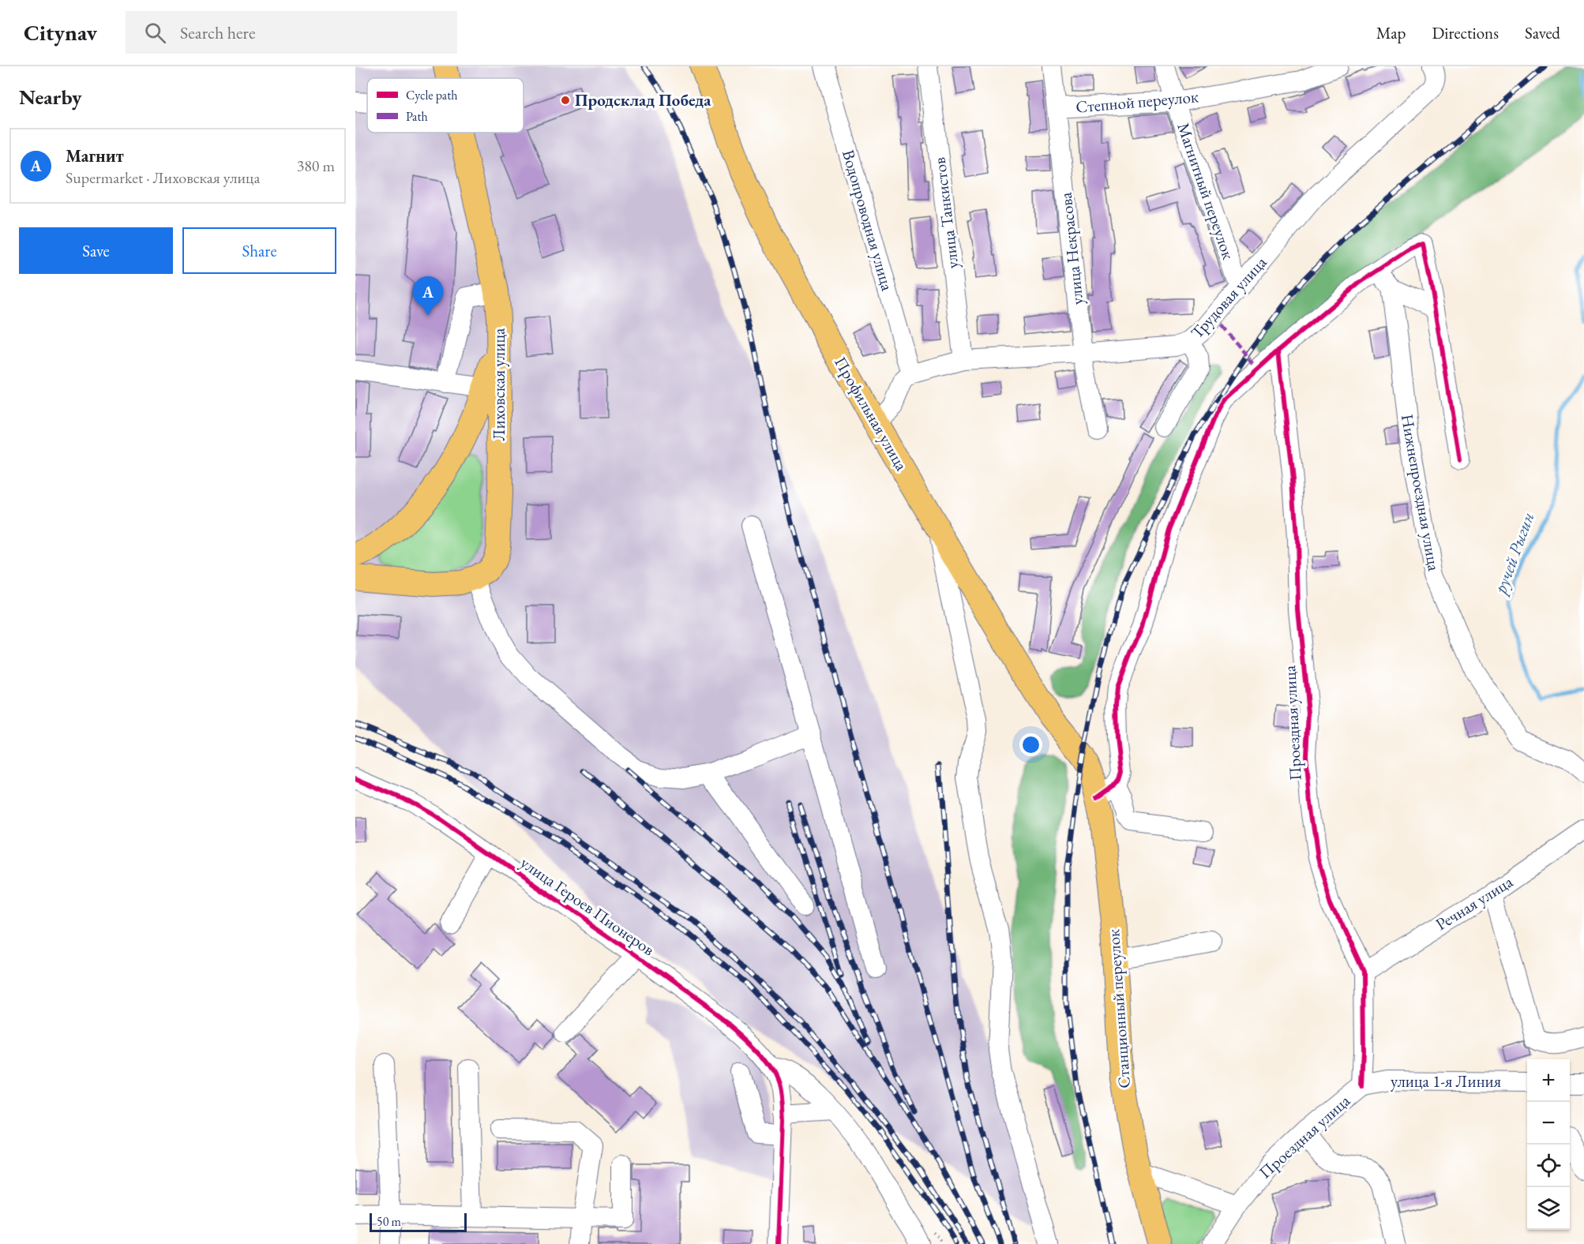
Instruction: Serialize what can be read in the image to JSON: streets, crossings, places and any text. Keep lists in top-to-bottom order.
{
  "streets": {
    "main road": ["Лиховская улица", "Профильная улица", "Станционный переулок"],
    "street": [
      "Степной переулок",
      "Магнитный переулок",
      "улица Танкистов",
      "Водопроводная улица",
      "улица Некрасова",
      "Трудовая улица",
      "Нижнепроездная улица",
      "Проездная улица",
      "Речная улица",
      "улица Героев Пионеров",
      "улица 1-я Линия"
    ]
  },
  "crossings": [
    ["Степной переулок", "Магнитный переулок"],
    ["Степной переулок", "улица Некрасова"],
    ["Магнитный переулок", "Трудовая улица"],
    ["улица Танкистов", "Трудовая улица"],
    ["Водопроводная улица", "Трудовая улица"],
    ["улица Некрасова", "Трудовая улица"],
    ["Профильная улица", "Станционный переулок"],
    ["Проездная улица", "Речная улица"],
    ["Проездная улица", "улица 1-я Линия"]
  ],
  "water": ["ручей Рыгин"],
  "places": ["Продсклад Победа"],
  "legend": ["Cycle path", "Path"],
  "scale_bar": "50 m",
  "page": {
    "header": "Citynav",
    "search": "Search here",
    "nav": ["Map", "Directions", "Saved"],
    "heading": "Nearby",
    "list": [
      {
        "mark": "A",
        "name": "Магнит",
        "note": "Supermarket · Лиховская улица",
        "value": "380 m"
      }
    ],
    "buttons": ["Save", "Share"],
    "pins": "A",
    "map_buttons": ["+", "−"],
    "scale": "50 m"
  }
}
